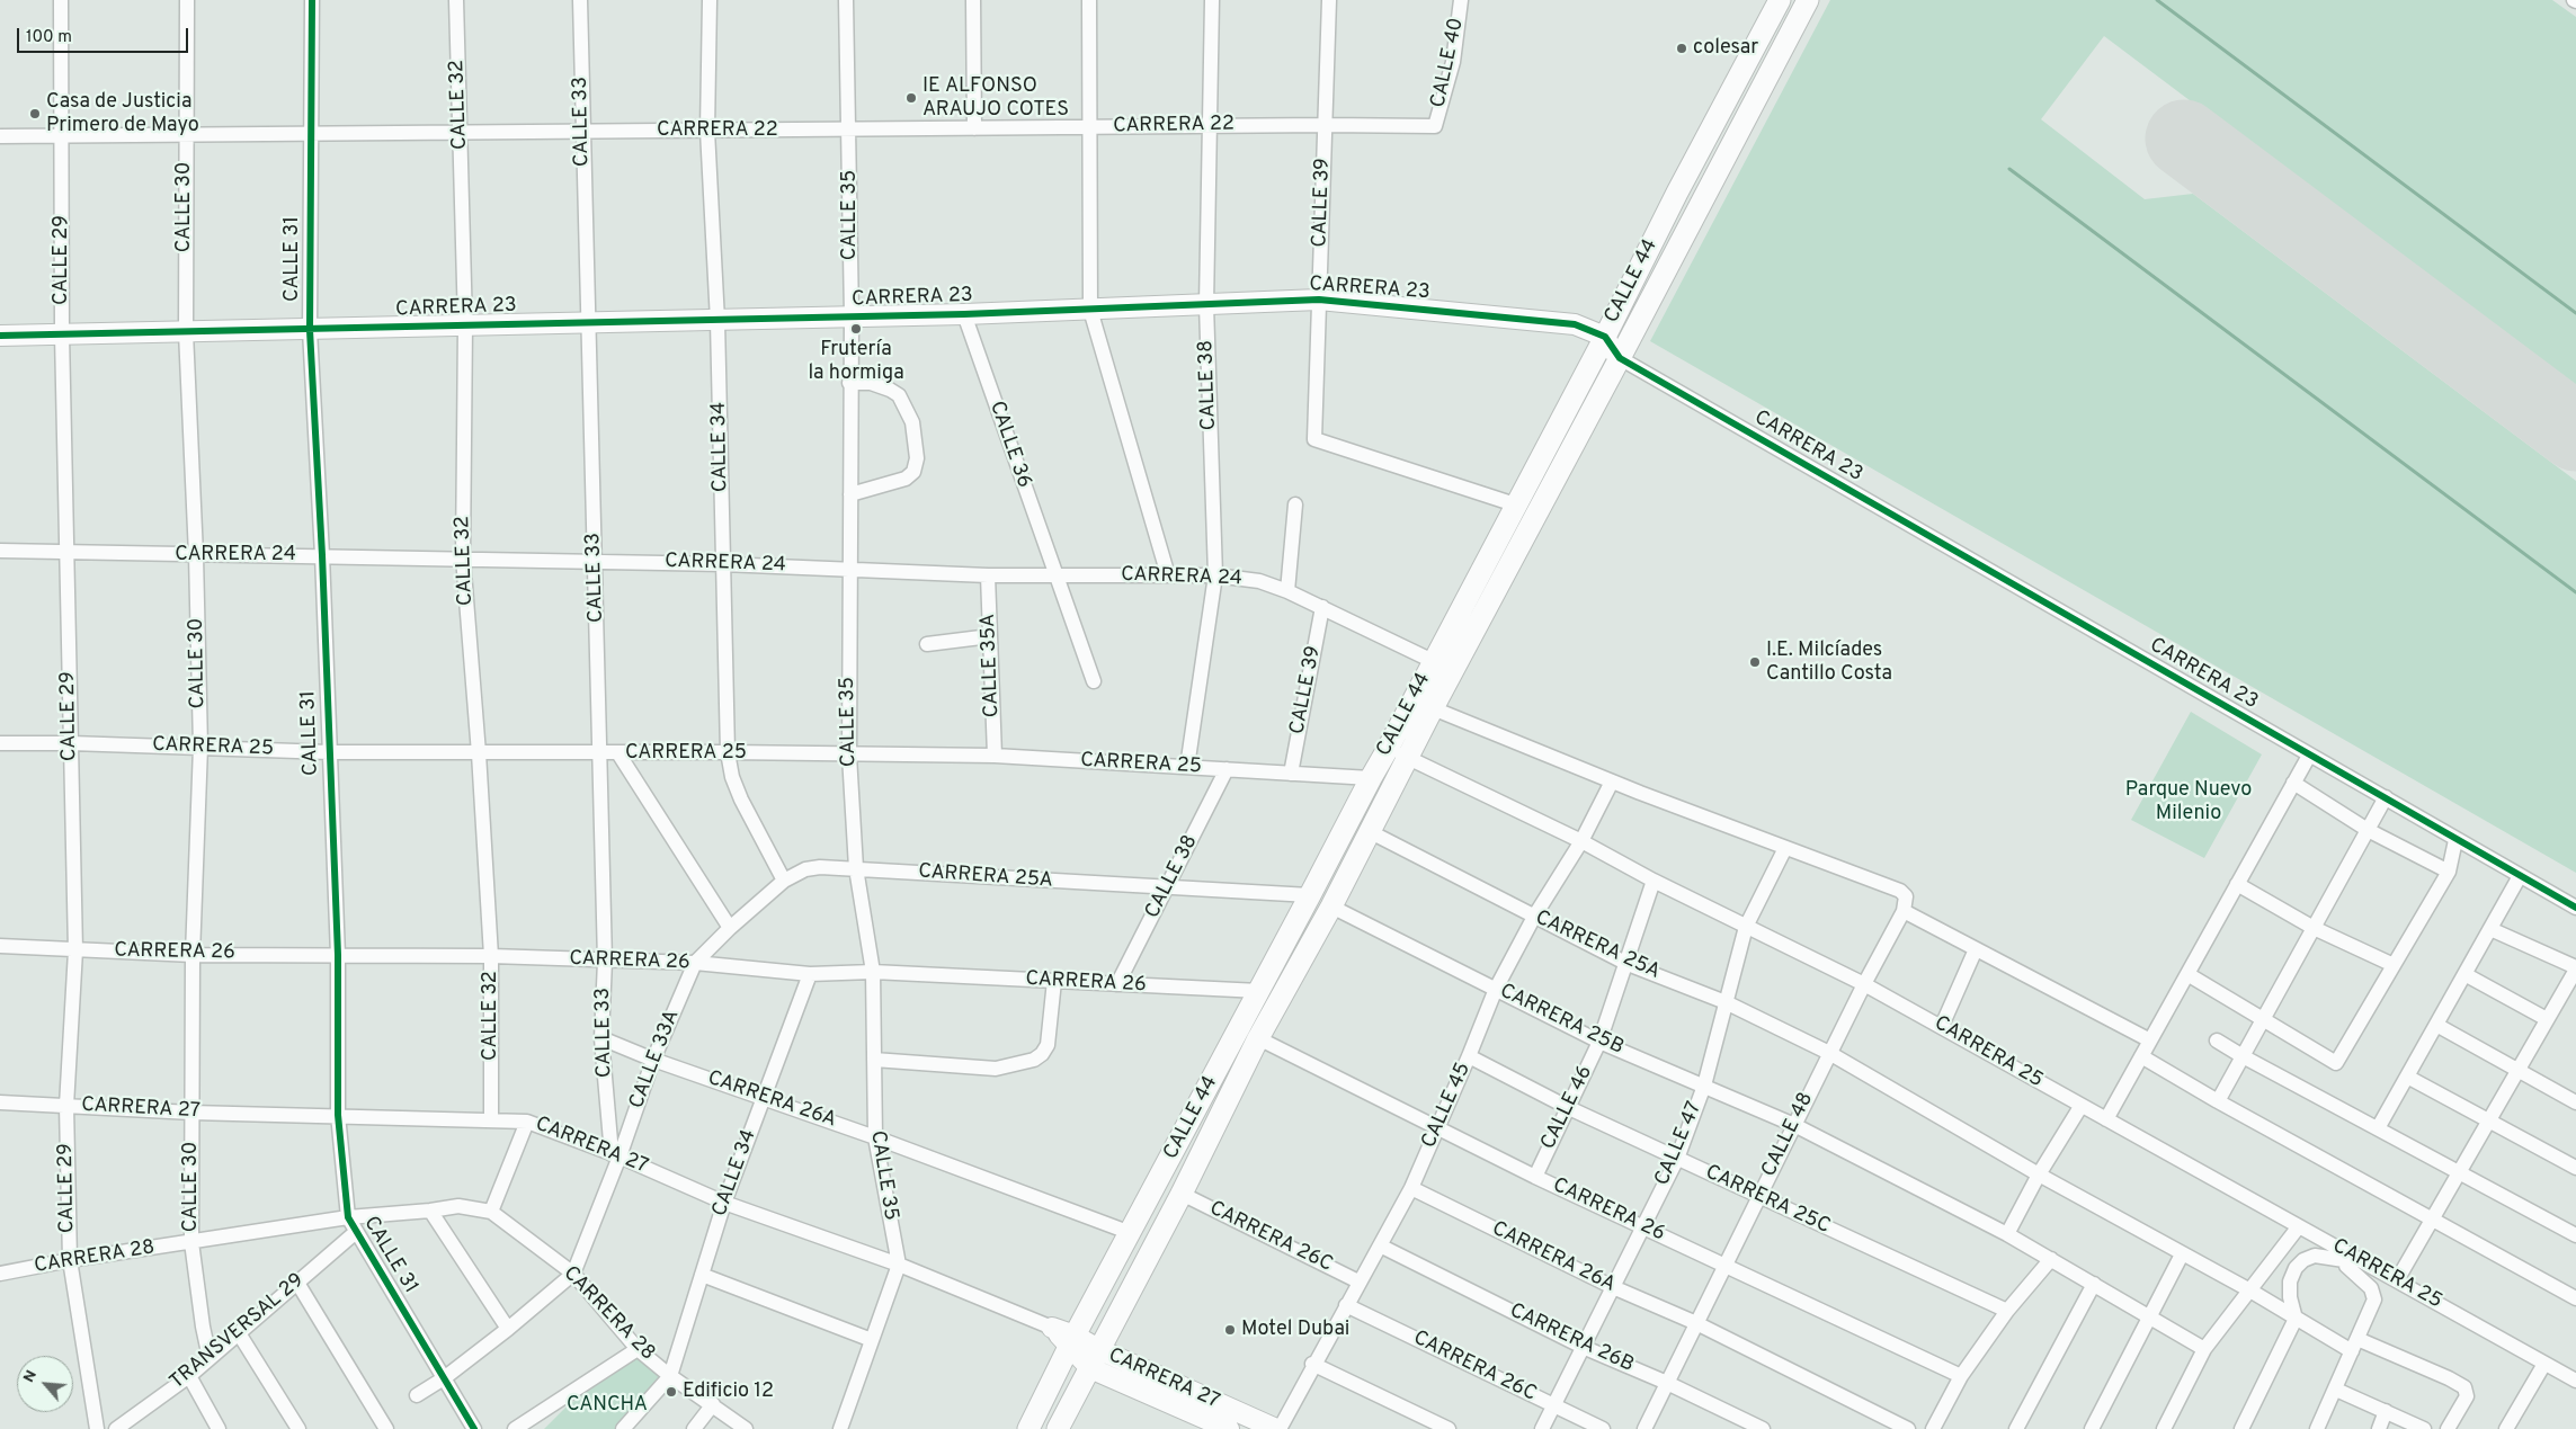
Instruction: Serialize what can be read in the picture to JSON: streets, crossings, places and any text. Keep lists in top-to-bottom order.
{
  "streets": {
    "main road": ["CALLE 44"],
    "street": [
      "CALLE 40",
      "CALLE 32",
      "CALLE 33",
      "CARRERA 22",
      "CALLE 39",
      "CALLE 30",
      "CALLE 35",
      "CALLE 31",
      "CALLE 29",
      "CARRERA 23",
      "CALLE 38",
      "CALLE 36",
      "CALLE 34",
      "CARRERA 24",
      "CALLE 35A",
      "CARRERA 25",
      "CARRERA 25A",
      "CARRERA 26",
      "CARRERA 25B",
      "CALLE 33A",
      "CARRERA 26A",
      "CALLE 45",
      "CALLE 46",
      "CARRERA 27",
      "CALLE 48",
      "CALLE 47",
      "CARRERA 25C",
      "CARRERA 26C",
      "CARRERA 28",
      "TRANSVERSAL 29",
      "CARRERA 26B"
    ]
  },
  "crossings": [
    ["CALLE 40", "CARRERA 22"],
    ["CALLE 32", "CARRERA 22"],
    ["CALLE 32", "CARRERA 23"],
    ["CALLE 32", "CARRERA 24"],
    ["CALLE 32", "CARRERA 25"],
    ["CALLE 32", "CARRERA 26"],
    ["CALLE 32", "CARRERA 27"],
    ["CALLE 33", "CARRERA 22"],
    ["CALLE 33", "CARRERA 23"],
    ["CALLE 33", "CARRERA 24"],
    ["CALLE 33", "CARRERA 25"],
    ["CALLE 33", "CARRERA 26"],
    ["CALLE 33", "CALLE 33A"],
    ["CALLE 33", "CARRERA 26A"],
    ["CALLE 33", "CARRERA 27"],
    ["CALLE 33", "CARRERA 28"],
    ["CARRERA 22", "CALLE 39"],
    ["CARRERA 22", "CALLE 30"],
    ["CARRERA 22", "CALLE 35"],
    ["CARRERA 22", "CALLE 31"],
    ["CARRERA 22", "CALLE 29"],
    ["CARRERA 22", "CALLE 38"],
    ["CARRERA 22", "CALLE 34"],
    ["CALLE 39", "CALLE 44"],
    ["CALLE 39", "CARRERA 23"],
    ["CALLE 39", "CARRERA 24"],
    ["CALLE 39", "CARRERA 25"],
    ["CALLE 30", "CARRERA 23"],
    ["CALLE 30", "CARRERA 24"],
    ["CALLE 30", "CARRERA 25"],
    ["CALLE 30", "CARRERA 26"],
    ["CALLE 30", "CARRERA 27"],
    ["CALLE 30", "CARRERA 28"],
    ["CALLE 30", "TRANSVERSAL 29"],
    ["CALLE 35", "CARRERA 23"],
    ["CALLE 35", "CARRERA 24"],
    ["CALLE 35", "CARRERA 25"],
    ["CALLE 35", "CARRERA 25A"],
    ["CALLE 35", "CARRERA 26"],
    ["CALLE 35", "CARRERA 26A"],
    ["CALLE 35", "CARRERA 27"],
    ["CALLE 31", "CARRERA 23"],
    ["CALLE 31", "CARRERA 24"],
    ["CALLE 31", "CARRERA 25"],
    ["CALLE 31", "CARRERA 26"],
    ["CALLE 31", "CARRERA 27"],
    ["CALLE 31", "CARRERA 28"],
    ["CALLE 31", "TRANSVERSAL 29"],
    ["CALLE 29", "CARRERA 23"],
    ["CALLE 29", "CARRERA 24"],
    ["CALLE 29", "CARRERA 25"],
    ["CALLE 29", "CARRERA 26"],
    ["CALLE 29", "CARRERA 27"],
    ["CALLE 29", "CARRERA 28"],
    ["CALLE 44", "CARRERA 23"],
    ["CALLE 44", "CARRERA 24"],
    ["CALLE 44", "CARRERA 25"],
    ["CALLE 44", "CARRERA 25A"],
    ["CALLE 44", "CARRERA 26"],
    ["CALLE 44", "CARRERA 25B"],
    ["CALLE 44", "CARRERA 26A"],
    ["CALLE 44", "CARRERA 27"],
    ["CALLE 44", "CARRERA 26C"],
    ["CARRERA 23", "CALLE 38"],
    ["CARRERA 23", "CALLE 36"],
    ["CARRERA 23", "CALLE 34"],
    ["CALLE 38", "CARRERA 24"],
    ["CALLE 38", "CARRERA 25"],
    ["CALLE 38", "CARRERA 25A"],
    ["CALLE 38", "CARRERA 26"],
    ["CALLE 36", "CARRERA 24"],
    ["CALLE 34", "CARRERA 24"],
    ["CALLE 34", "CARRERA 25"],
    ["CALLE 34", "CARRERA 25A"],
    ["CALLE 34", "CARRERA 26"],
    ["CALLE 34", "CARRERA 26A"],
    ["CALLE 34", "CARRERA 27"],
    ["CALLE 34", "CARRERA 28"],
    ["CARRERA 24", "CALLE 35A"],
    ["CALLE 35A", "CARRERA 25"],
    ["CARRERA 25", "CARRERA 25A"],
    ["CARRERA 25", "CALLE 45"],
    ["CARRERA 25", "CALLE 46"],
    ["CARRERA 25", "CALLE 48"],
    ["CARRERA 25", "CALLE 47"],
    ["CARRERA 25A", "CARRERA 26"],
    ["CARRERA 25A", "CALLE 33A"],
    ["CARRERA 25A", "CALLE 45"],
    ["CARRERA 25A", "CALLE 46"],
    ["CARRERA 25A", "CALLE 48"],
    ["CARRERA 25A", "CALLE 47"],
    ["CARRERA 26", "CALLE 33A"],
    ["CARRERA 26", "CALLE 45"],
    ["CARRERA 26", "CALLE 46"],
    ["CARRERA 26", "CALLE 48"],
    ["CARRERA 26", "CALLE 47"],
    ["CARRERA 25B", "CALLE 45"],
    ["CARRERA 25B", "CALLE 46"],
    ["CARRERA 25B", "CALLE 48"],
    ["CARRERA 25B", "CALLE 47"],
    ["CALLE 33A", "CARRERA 26A"],
    ["CALLE 33A", "CARRERA 27"],
    ["CARRERA 26A", "CALLE 45"],
    ["CARRERA 26A", "CALLE 48"],
    ["CARRERA 26A", "CALLE 47"],
    ["CALLE 45", "CARRERA 27"],
    ["CALLE 45", "CARRERA 25C"],
    ["CALLE 45", "CARRERA 26C"],
    ["CALLE 45", "CARRERA 26B"],
    ["CALLE 46", "CARRERA 25C"],
    ["CALLE 48", "CARRERA 25C"],
    ["CALLE 48", "CARRERA 26B"],
    ["CALLE 47", "CARRERA 25C"],
    ["CALLE 47", "CARRERA 26C"],
    ["CALLE 47", "CARRERA 26B"]
  ],
  "parks": ["Parque Nuevo Milenio", "CANCHA"],
  "places": [
    "colesar",
    "IE ALFONSO ARAUJO COTES",
    "Casa de Justicia Primero de Mayo",
    "Frutería la hormiga",
    "I.E. Milcíades Cantillo Costa",
    "Motel Dubai",
    "Edificio 12"
  ],
  "scale_bar": "100 m",
  "north": "top left"
}
